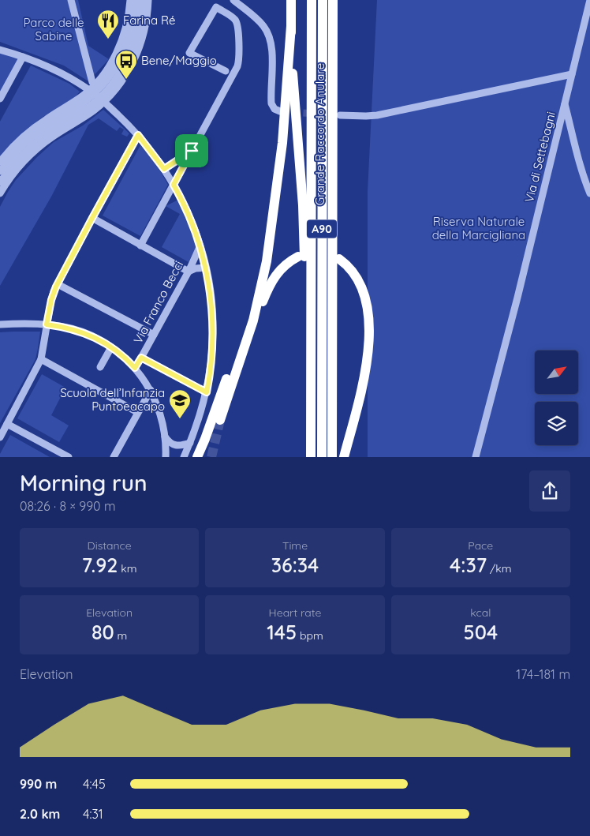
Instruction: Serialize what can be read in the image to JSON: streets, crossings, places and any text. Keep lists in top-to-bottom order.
{
  "streets": {
    "highway": ["Grande Raccordo Anulare", "A90"],
    "street": ["Via di Settebagni", "Via Franco Becci"]
  },
  "parks": ["Parco delle Sabine", "Riserva Naturale della Marcigliana"],
  "places": {
    "restaurant": ["Farina Ré"],
    "bus stop": ["Bene/Maggio"],
    "school or university": ["Scuola dell’Infanzia Puntoeacapo"]
  },
  "north": "top right",
  "page": {
    "heading": ["Morning run", "08:26 · 8 × 990 m"],
    "stats": [
      ["Distance", "7.92 km"],
      ["Time", "36:34"],
      ["Pace", "4:37 /km"],
      ["Elevation", "80 m"],
      ["Heart rate", "145 bpm"],
      ["kcal", "504"]
    ],
    "chart": ["Elevation", "174–181 m"],
    "list": [
      {
        "name": "990 m",
        "note": "4:45"
      },
      {
        "name": "2.0 km",
        "note": "4:31"
      }
    ]
  }
}
